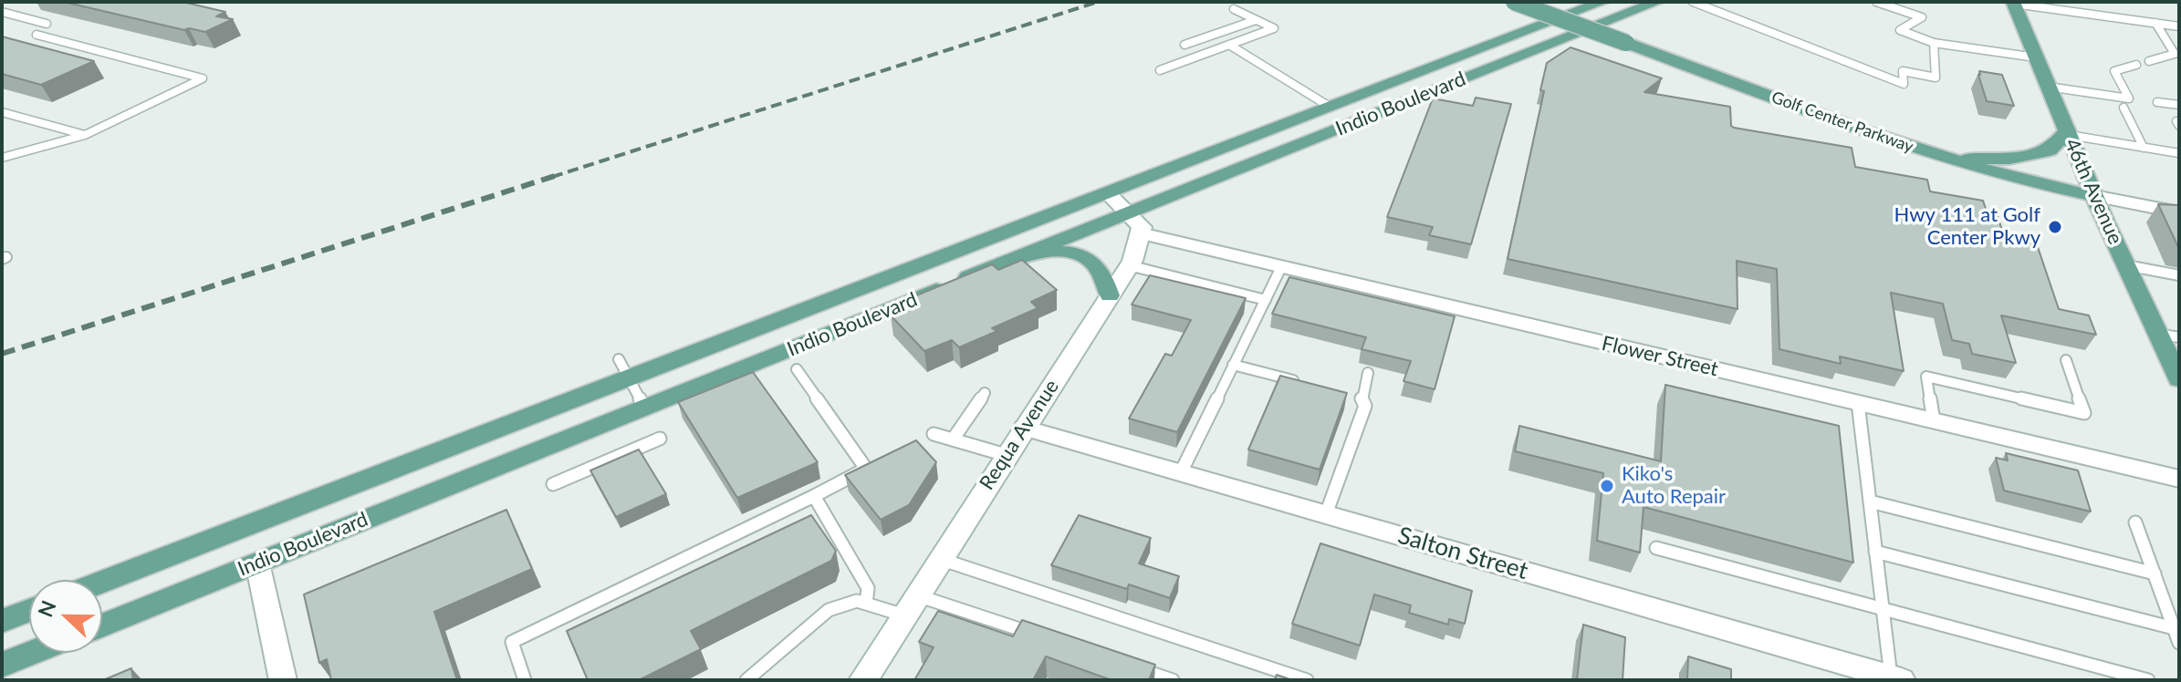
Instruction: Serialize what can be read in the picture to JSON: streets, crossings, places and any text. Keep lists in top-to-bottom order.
{
  "streets": {
    "main road": ["Indio Boulevard", "Golf Center Parkway", "46th Avenue"],
    "street": ["Flower Street", "Requa Avenue", "Salton Street"]
  },
  "crossings": [
    ["Indio Boulevard", "Flower Street"],
    ["Indio Boulevard", "Requa Avenue"],
    ["Golf Center Parkway", "46th Avenue"],
    ["Flower Street", "Requa Avenue"],
    ["Requa Avenue", "Salton Street"]
  ],
  "places": ["Hwy 111 at Golf Center Pkwy", "Kiko's Auto Repair"],
  "north": "left"
}
